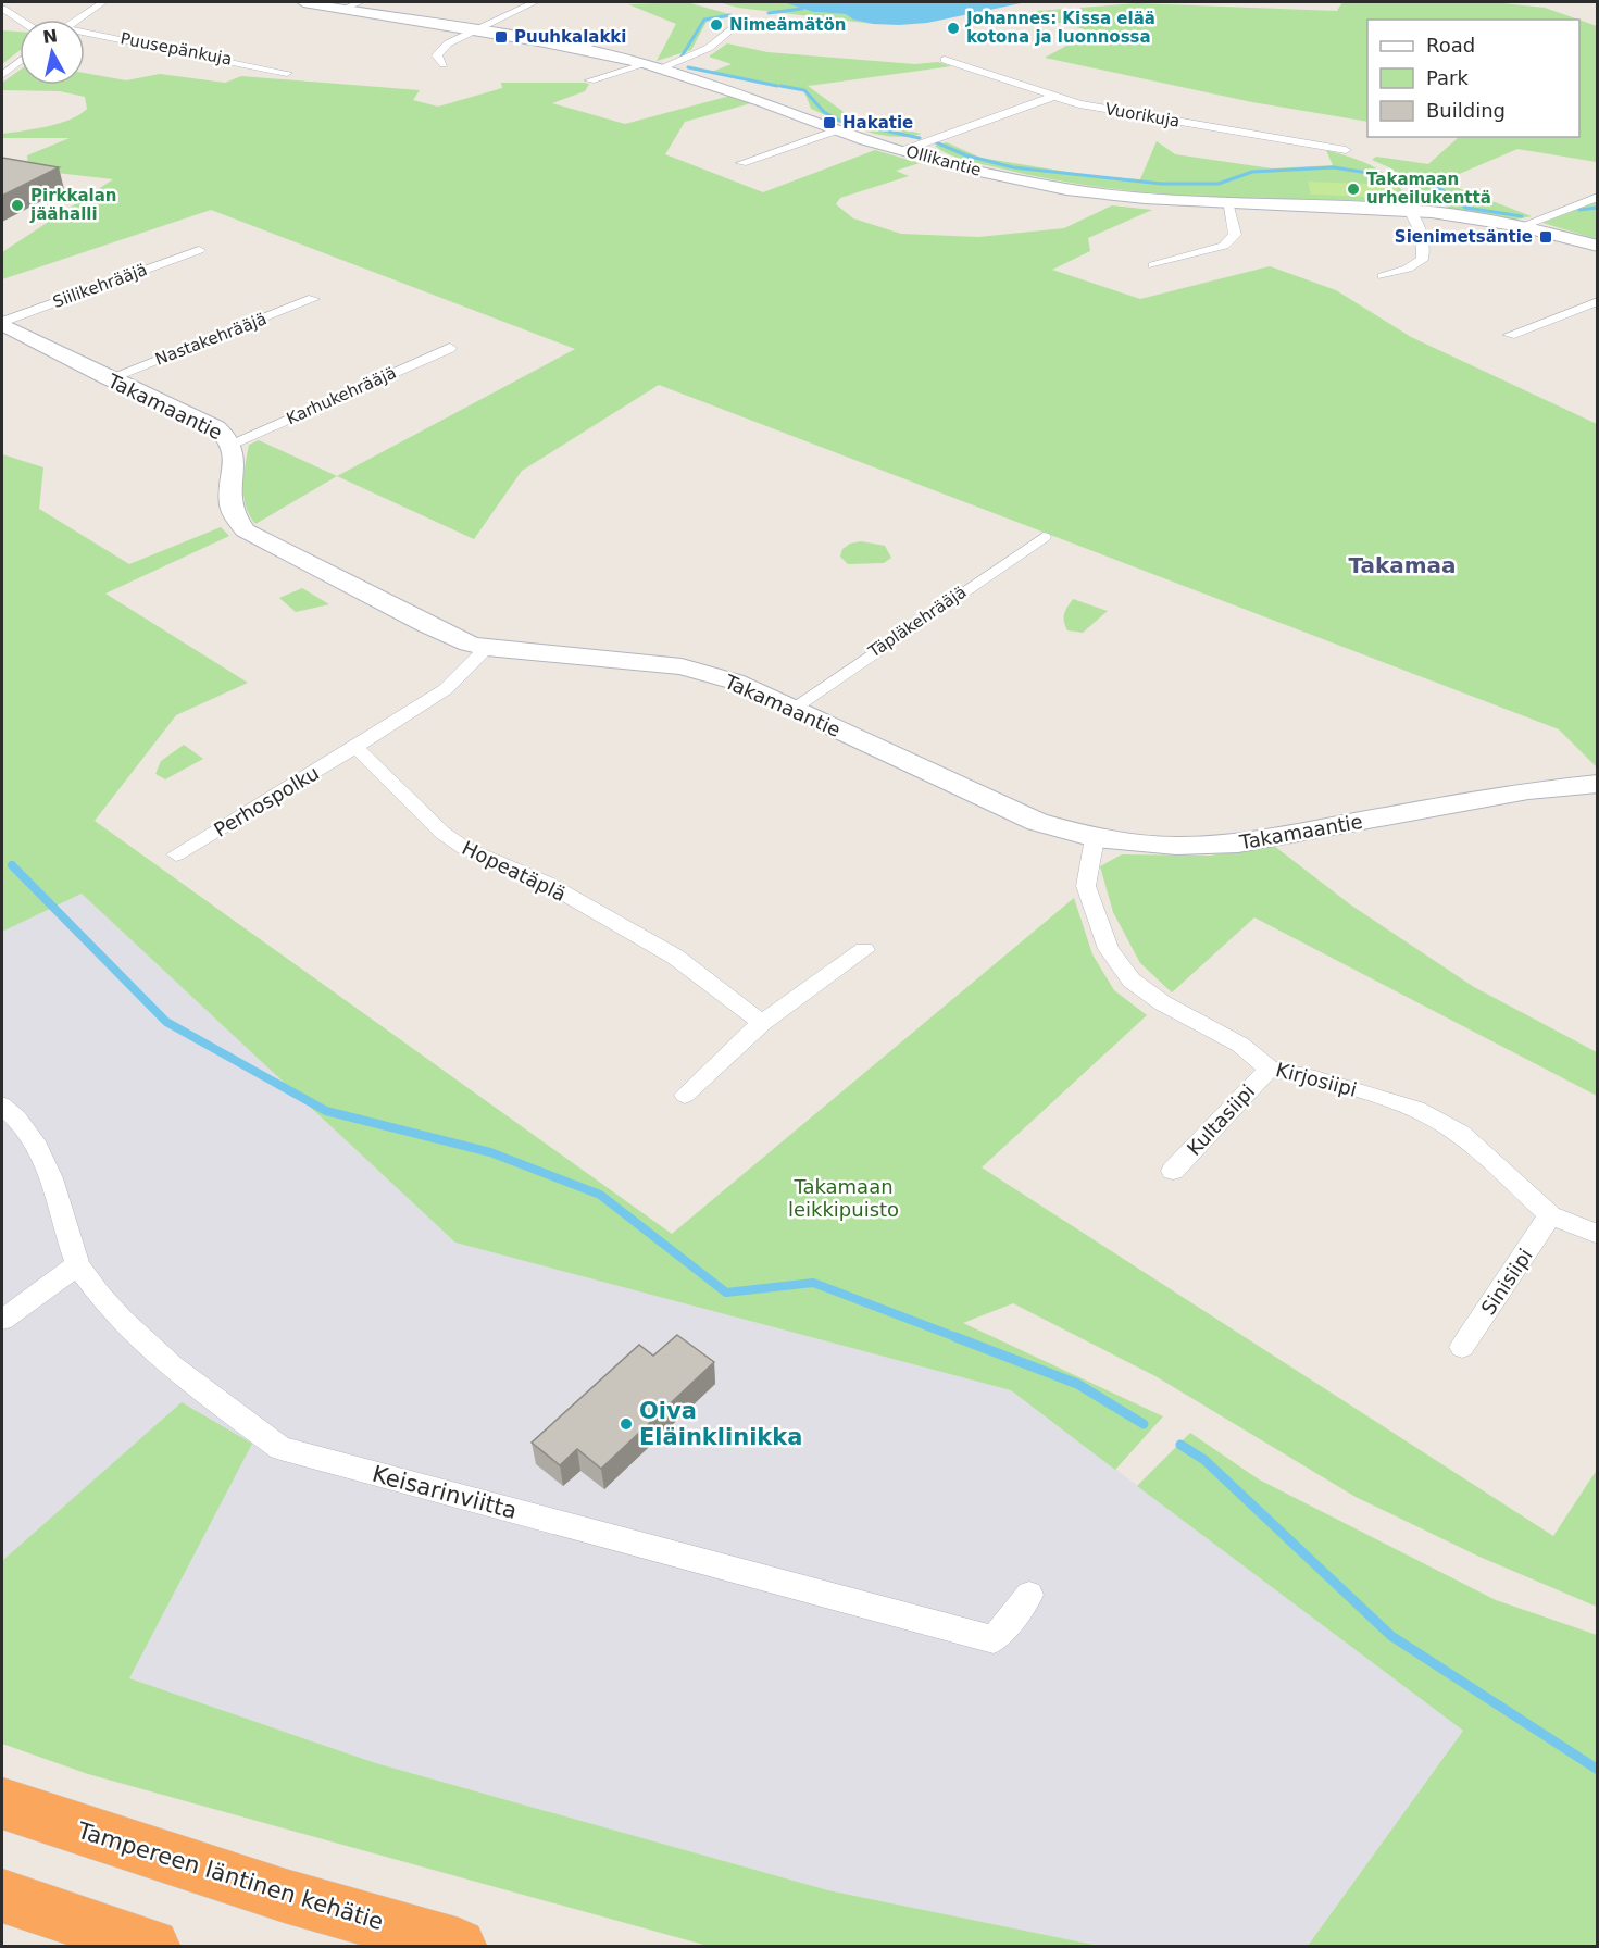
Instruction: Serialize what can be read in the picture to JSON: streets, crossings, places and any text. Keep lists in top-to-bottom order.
{
  "streets": {
    "highway": ["Tampereen läntinen kehätie"],
    "street": [
      "Puusepänkuja",
      "Vuorikuja",
      "Ollikantie",
      "Siilikehrääjä",
      "Nastakehrääjä",
      "Karhukehrääjä",
      "Takamaantie",
      "Täpläkehrääjä",
      "Perhospolku",
      "Hopeatäplä",
      "Kirjosiipi",
      "Kultasiipi",
      "Sinisiipi",
      "Keisarinviitta"
    ]
  },
  "crossings": [
    ["Siilikehrääjä", "Takamaantie"],
    ["Nastakehrääjä", "Takamaantie"],
    ["Karhukehrääjä", "Takamaantie"],
    ["Takamaantie", "Täpläkehrääjä"],
    ["Takamaantie", "Kirjosiipi"],
    ["Perhospolku", "Hopeatäplä"],
    ["Kirjosiipi", "Kultasiipi"],
    ["Kirjosiipi", "Sinisiipi"]
  ],
  "districts": ["Takamaa"],
  "parks": ["Takamaan leikkipuisto"],
  "places": {
    "other": [
      "Nimeämätön",
      "Johannes: Kissa elää kotona ja luonnossa",
      "Takamaan urheilukenttä",
      "Pirkkalan jäähalli",
      "Oiva Eläinklinikka"
    ],
    "transit": ["Puuhkalakki", "Hakatie", "Sienimetsäntie"]
  },
  "legend": ["Road", "Park", "Building"],
  "north": "top"
}
